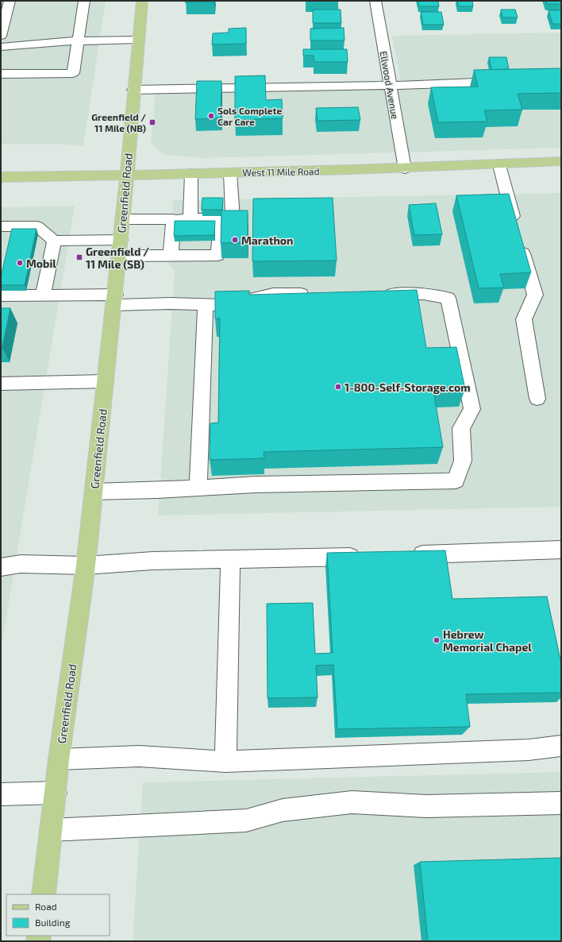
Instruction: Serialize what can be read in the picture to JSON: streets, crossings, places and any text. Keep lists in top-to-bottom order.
{
  "streets": {
    "main road": ["West 11 Mile Road", "Greenfield Road"],
    "street": ["Ellwood Avenue"]
  },
  "crossings": [
    ["Ellwood Avenue", "West 11 Mile Road"],
    ["West 11 Mile Road", "Greenfield Road"]
  ],
  "places": {
    "other": [
      "Sols Complete Car Care",
      "Marathon",
      "Mobil",
      "1-800-Self-Storage.com",
      "Hebrew Memorial Chapel"
    ],
    "transit": ["Greenfield / 11 Mile (NB)", "Greenfield / 11 Mile (SB)"]
  },
  "legend": ["Road", "Building"]
}
